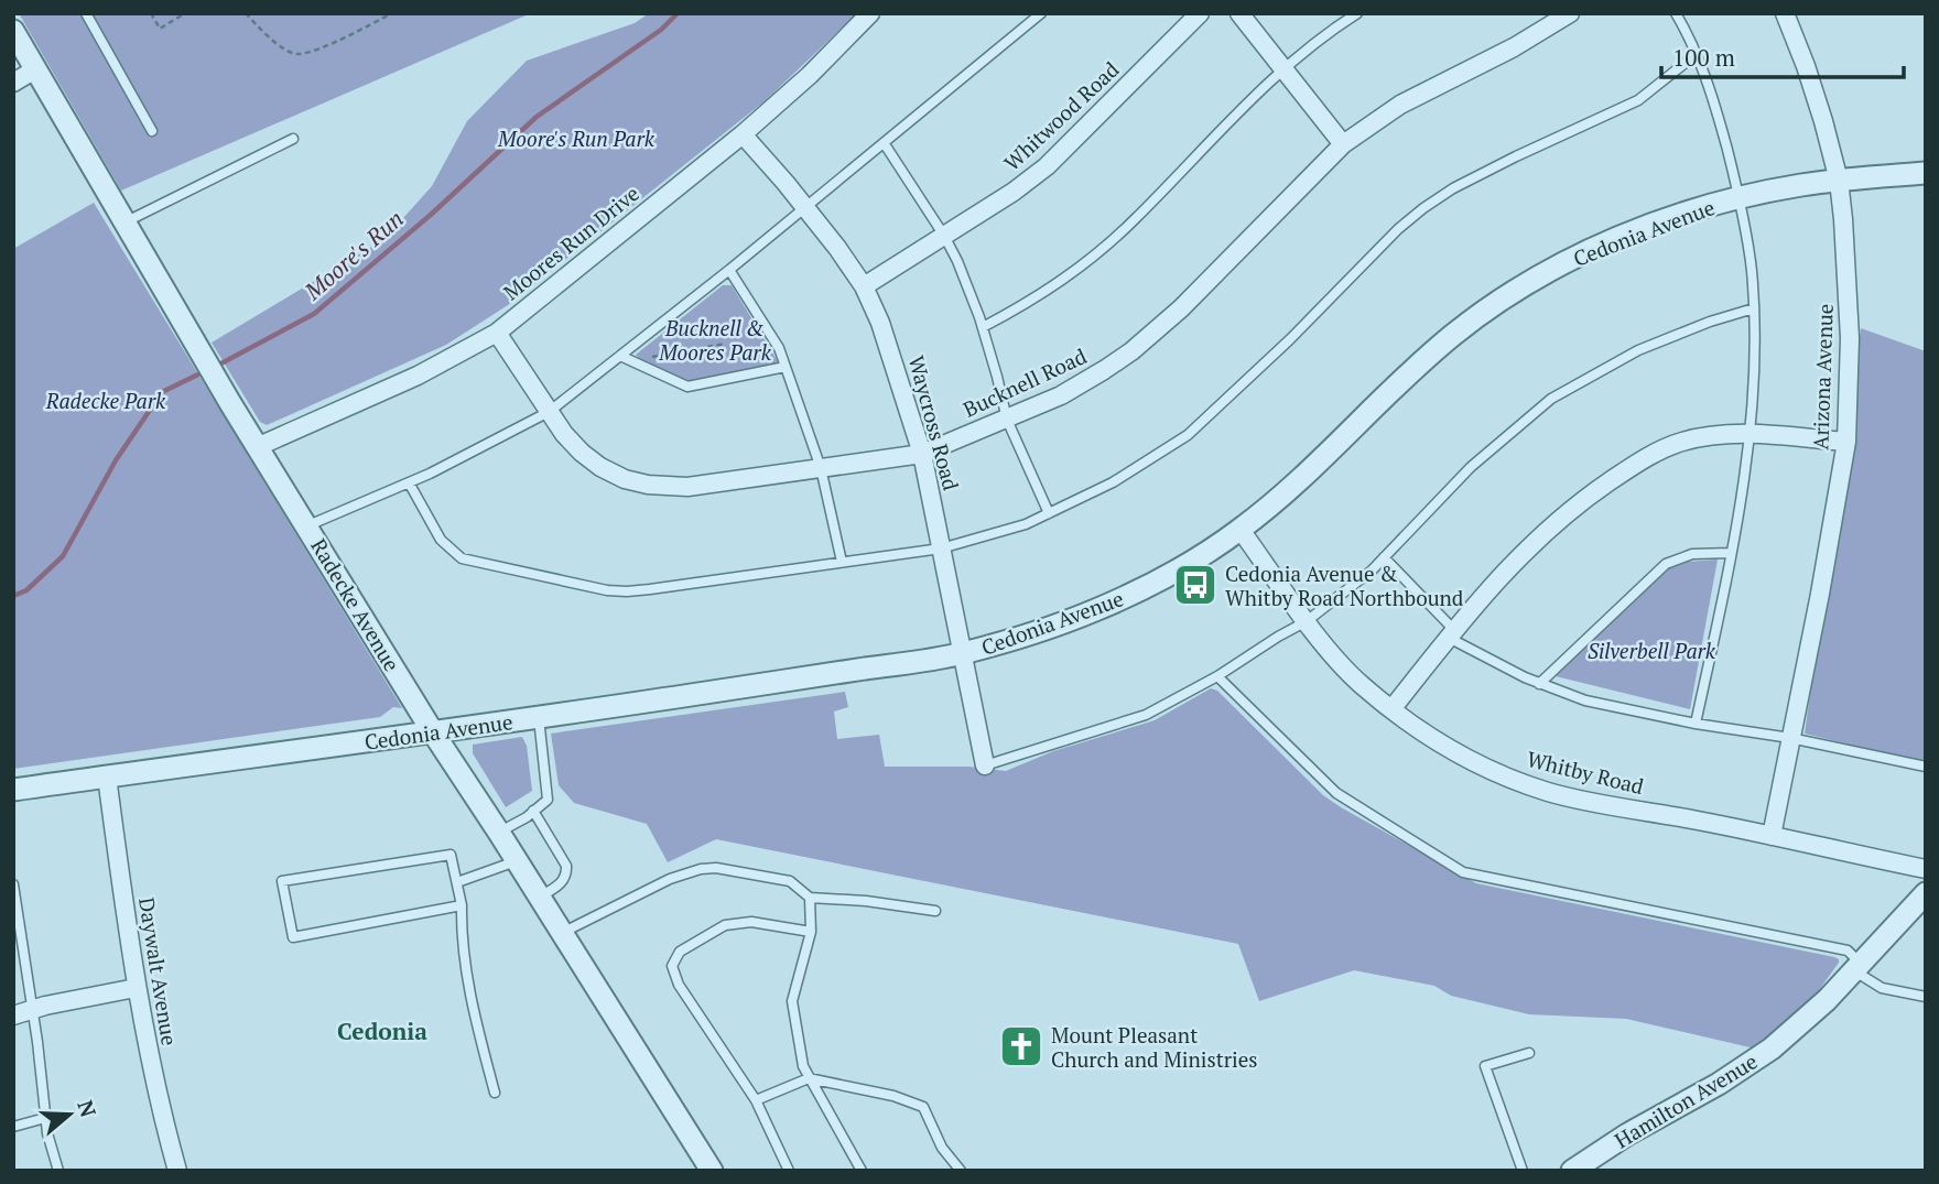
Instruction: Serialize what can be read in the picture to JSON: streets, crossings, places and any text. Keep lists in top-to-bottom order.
{
  "streets": {
    "street": [
      "Whitwood Road",
      "Cedonia Avenue",
      "Moores Run Drive",
      "Arizona Avenue",
      "Bucknell Road",
      "Waycross Road",
      "Radecke Avenue",
      "Whitby Road",
      "Daywalt Avenue",
      "Hamilton Avenue"
    ]
  },
  "crossings": [
    ["Whitwood Road", "Waycross Road"],
    ["Cedonia Avenue", "Arizona Avenue"],
    ["Cedonia Avenue", "Waycross Road"],
    ["Cedonia Avenue", "Radecke Avenue"],
    ["Cedonia Avenue", "Whitby Road"],
    ["Cedonia Avenue", "Daywalt Avenue"],
    ["Moores Run Drive", "Bucknell Road"],
    ["Moores Run Drive", "Waycross Road"],
    ["Moores Run Drive", "Radecke Avenue"],
    ["Arizona Avenue", "Whitby Road"],
    ["Bucknell Road", "Waycross Road"]
  ],
  "districts": ["Cedonia"],
  "water": ["Moore's Run"],
  "parks": [
    "Moore's Run Park",
    "Bucknell & Moores Park",
    "Radecke Park",
    "Silverbell Park"
  ],
  "places": {
    "bus stop": ["Cedonia Avenue & Whitby Road Northbound"],
    "church": ["Mount Pleasant Church and Ministries"]
  },
  "scale_bar": "100 m",
  "north": "right"
}
